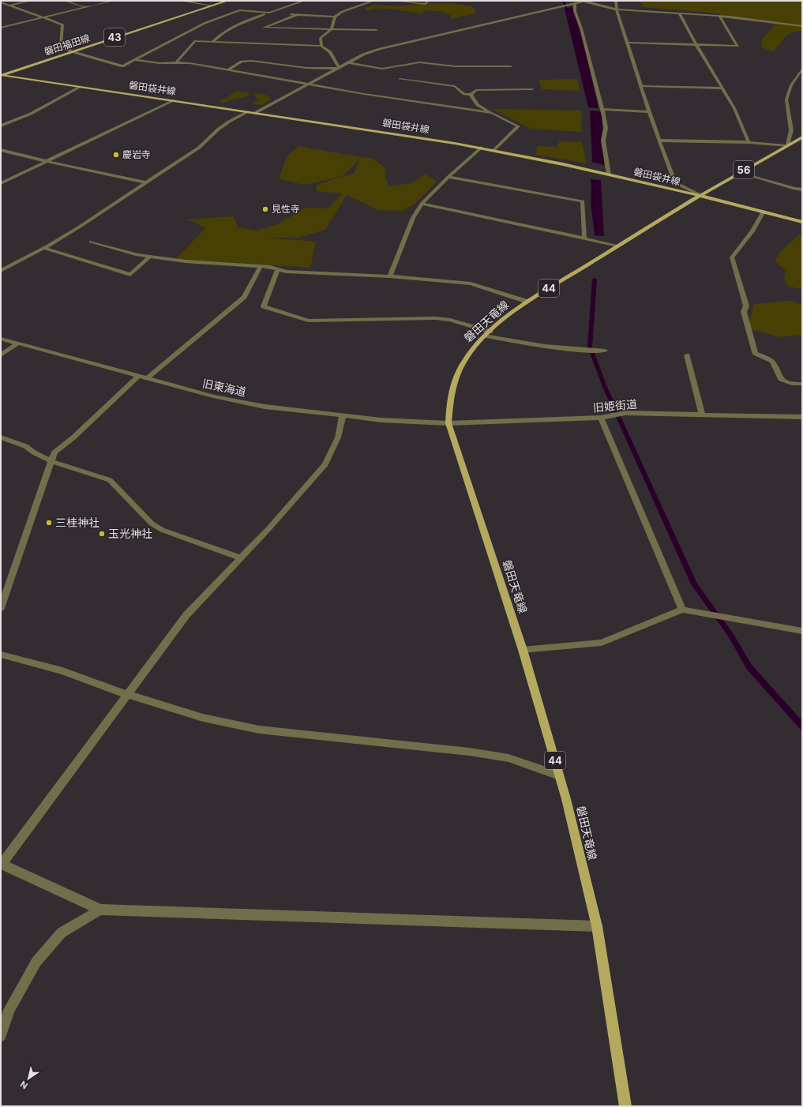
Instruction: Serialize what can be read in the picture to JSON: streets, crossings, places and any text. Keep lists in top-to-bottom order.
{
  "streets": {
    "main road": [
      "43",
      "磐田福田線",
      "磐田袋井線",
      "56",
      "44",
      "磐田天竜線"
    ],
    "street": ["旧東海道", "旧姫街道"]
  },
  "crossings": [
    ["磐田福田線", "磐田袋井線"],
    ["磐田袋井線", "56"],
    ["磐田袋井線", "磐田天竜線"],
    ["56", "磐田天竜線"],
    ["磐田天竜線", "旧東海道"],
    ["磐田天竜線", "旧姫街道"],
    ["旧東海道", "旧姫街道"]
  ],
  "places": [
    "慶岩寺",
    "見性寺",
    "三桂神社",
    "玉光神社"
  ],
  "north": "bottom left"
}
